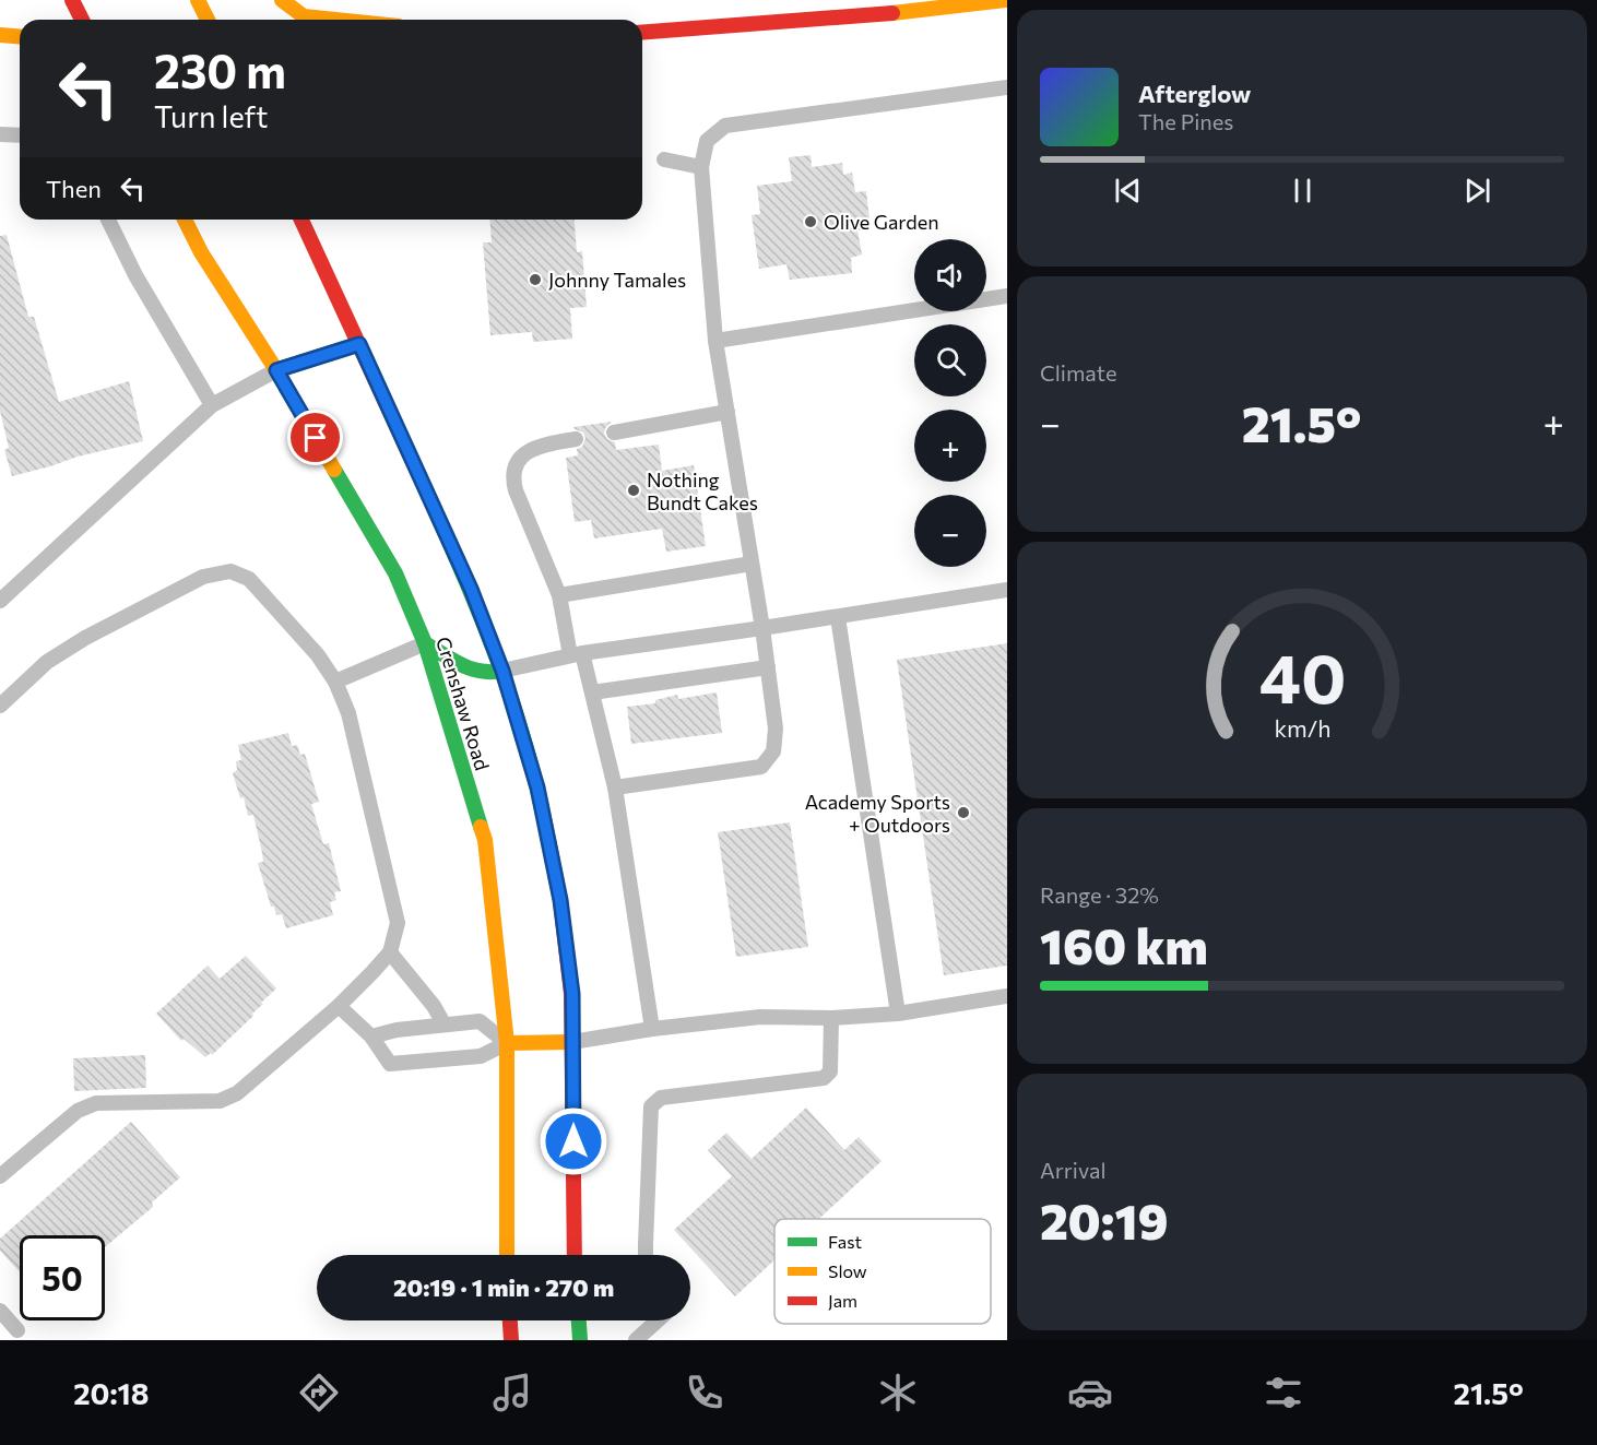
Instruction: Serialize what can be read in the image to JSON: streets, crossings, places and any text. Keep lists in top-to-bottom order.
{
  "streets": {
    "main road": ["Crenshaw Road"]
  },
  "places": [
    "Olive Garden",
    "Johnny Tamales",
    "Nothing Bundt Cakes",
    "Academy Sports + Outdoors"
  ],
  "legend": ["Fast", "Slow", "Jam"],
  "page": {
    "turn": ["230 m", "Turn left"],
    "song": ["Afterglow", "The Pines"],
    "then": "Then",
    "map_buttons": ["+", "−"],
    "tile": [
      "Climate",
      ["Range · 32%", "160 km"],
      ["Arrival", "20:19"]
    ],
    "heat": ["−", "21.5°", "+"],
    "limit": "50",
    "trip": "20:19 · 1 min · 270 m",
    "tabs": ["20:18", "21.5°"],
    "gauge": ["40", "km/h"]
  }
}
